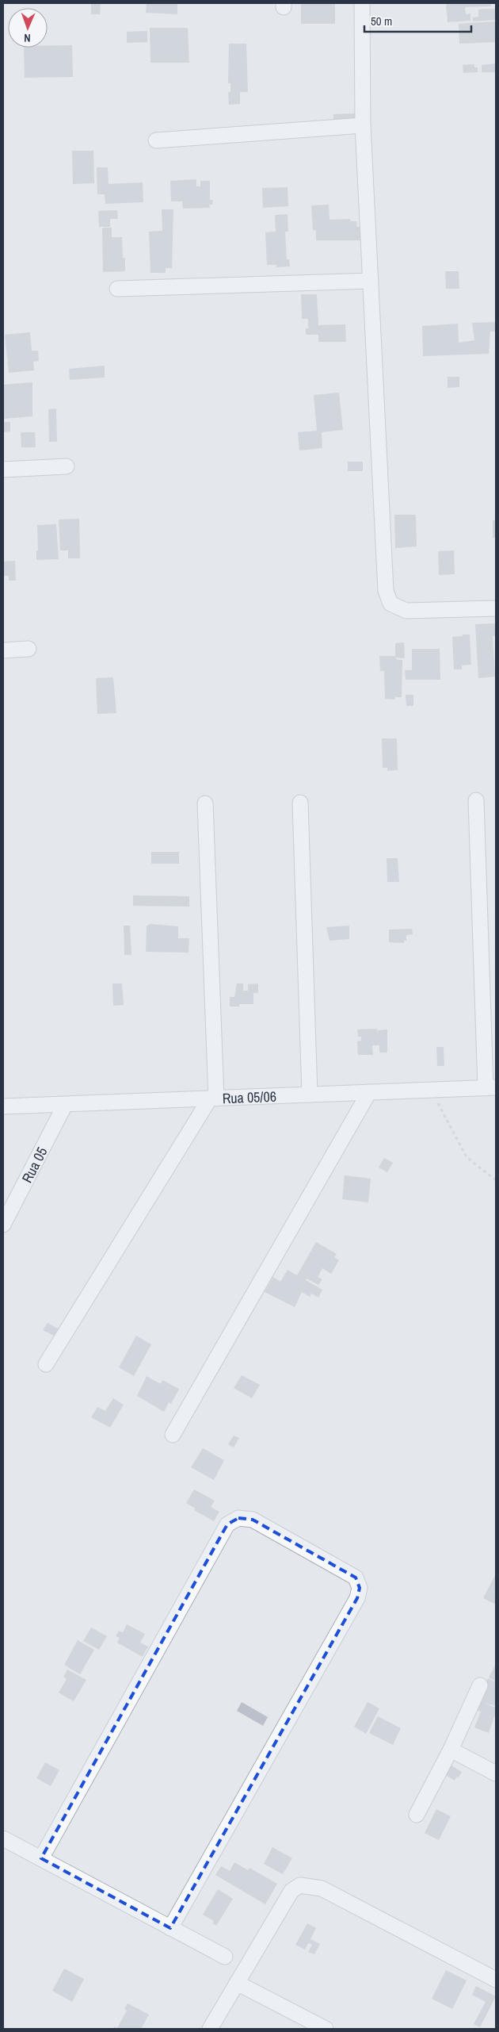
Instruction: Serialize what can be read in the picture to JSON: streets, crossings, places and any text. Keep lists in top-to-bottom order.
{
  "streets": {
    "street": ["Rua 05/06", "Rua 05"]
  },
  "crossings": [
    ["Rua 05/06", "Rua 05"]
  ],
  "scale_bar": "50 m",
  "north": "bottom"
}
